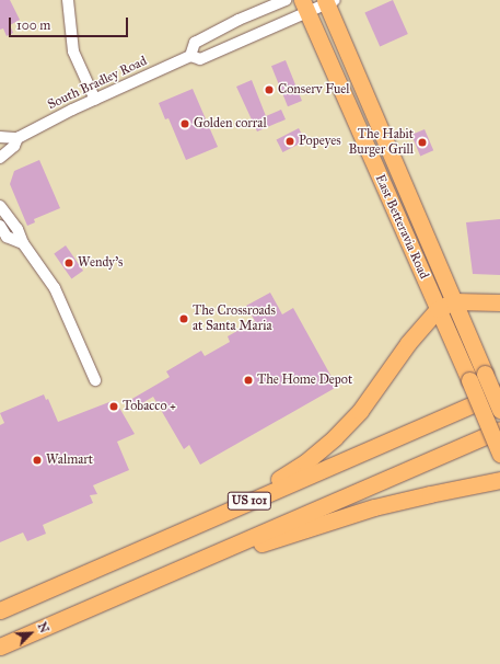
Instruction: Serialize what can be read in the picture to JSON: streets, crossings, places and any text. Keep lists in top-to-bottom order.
{
  "streets": {
    "highway": ["East Betteravia Road", "US 101"],
    "street": ["South Bradley Road"]
  },
  "crossings": [
    ["South Bradley Road", "East Betteravia Road"]
  ],
  "places": [
    "Conserv Fuel",
    "Golden corral",
    "Popeyes",
    "The Habit Burger Grill",
    "Wendy's",
    "The Crossroads at Santa Maria",
    "The Home Depot",
    "Tobacco +",
    "Walmart"
  ],
  "scale_bar": "100 m",
  "north": "top right"
}
